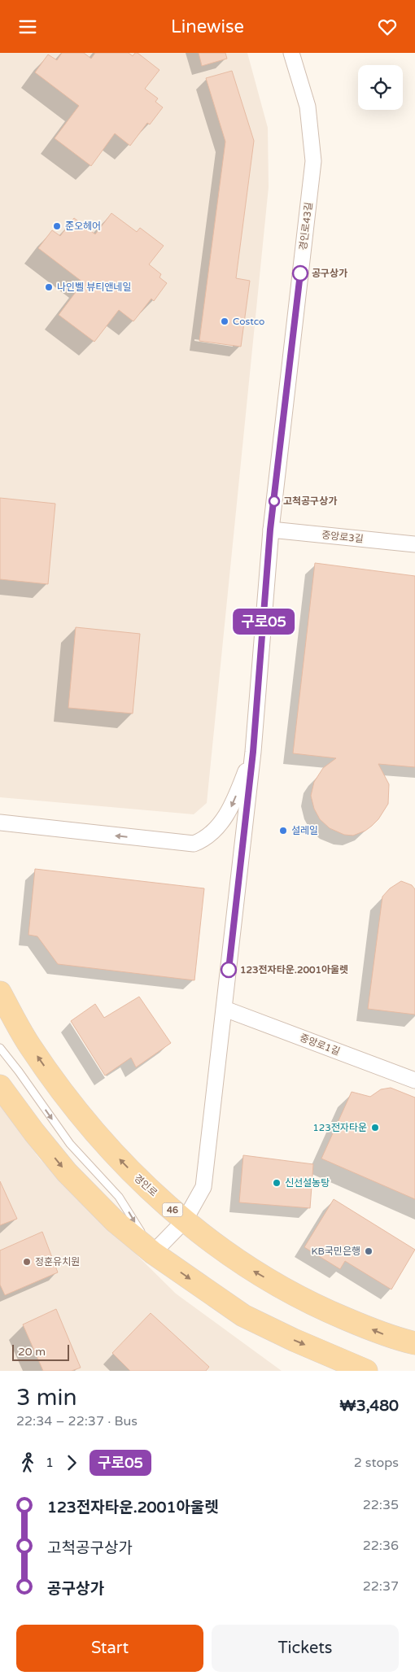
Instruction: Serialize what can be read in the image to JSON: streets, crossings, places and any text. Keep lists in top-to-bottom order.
{
  "streets": {
    "main road": ["경인로", "46"],
    "street": ["경인로43길", "중앙로3길", "중앙로1길"]
  },
  "crossings": [
    ["경인로43길", "중앙로3길"],
    ["경인로43길", "중앙로1길"],
    ["경인로43길", "경인로"]
  ],
  "places": [
    "준오헤어",
    "공구상가",
    "나인벨 뷰티앤네일",
    "Costco",
    "고척공구상가",
    "설레일",
    "123전자타운.2001아울렛",
    "123전자타운",
    "신선설농탕",
    "KB국민은행",
    "정훈유치원"
  ],
  "lines": ["bus line 구로05"],
  "scale_bar": "20 m",
  "page": {
    "header": "Linewise",
    "on_map": "구로05",
    "scale": "20 m",
    "heading": ["3 min", "22:34 – 22:37 · Bus", "₩3,480"],
    "legs": ["1", "구로05", "2 stops"],
    "list": [
      {
        "name": "123전자타운.2001아울렛",
        "value": "22:35"
      },
      {
        "name": "고척공구상가",
        "value": "22:36"
      },
      {
        "name": "공구상가",
        "value": "22:37"
      }
    ],
    "buttons": ["Start", "Tickets"]
  }
}
